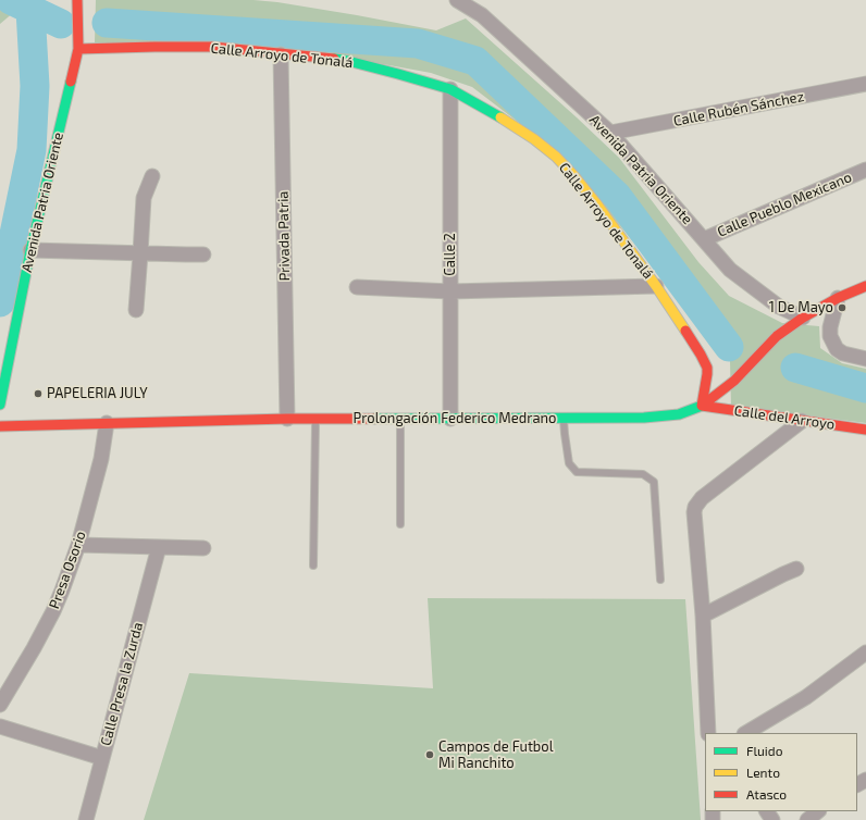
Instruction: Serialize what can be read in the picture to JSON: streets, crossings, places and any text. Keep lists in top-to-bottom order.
{
  "streets": {
    "street": [
      "Calle Arroyo de Tonalá",
      "Calle Rubén Sánchez",
      "Avenida Patria Oriente",
      "Calle Pueblo Mexicano",
      "Privada Patria",
      "Calle 2",
      "Calle del Arroyo",
      "Prolongación Federico Medrano",
      "Presa Osorio",
      "Calle Presa la Zurda"
    ]
  },
  "crossings": [
    ["Calle Arroyo de Tonalá", "Avenida Patria Oriente"],
    ["Calle Arroyo de Tonalá", "Privada Patria"],
    ["Calle Arroyo de Tonalá", "Calle 2"],
    ["Calle Arroyo de Tonalá", "Calle del Arroyo"],
    ["Calle Arroyo de Tonalá", "Prolongación Federico Medrano"],
    ["Calle Rubén Sánchez", "Avenida Patria Oriente"],
    ["Avenida Patria Oriente", "Calle Pueblo Mexicano"],
    ["Avenida Patria Oriente", "Prolongación Federico Medrano"],
    ["Privada Patria", "Prolongación Federico Medrano"],
    ["Calle 2", "Prolongación Federico Medrano"],
    ["Calle del Arroyo", "Prolongación Federico Medrano"],
    ["Prolongación Federico Medrano", "Presa Osorio"]
  ],
  "places": ["1 De Mayo", "PAPELERIA JULY", "Campos de Futbol Mi Ranchito"],
  "legend": ["Fluido", "Lento", "Atasco"]
}
